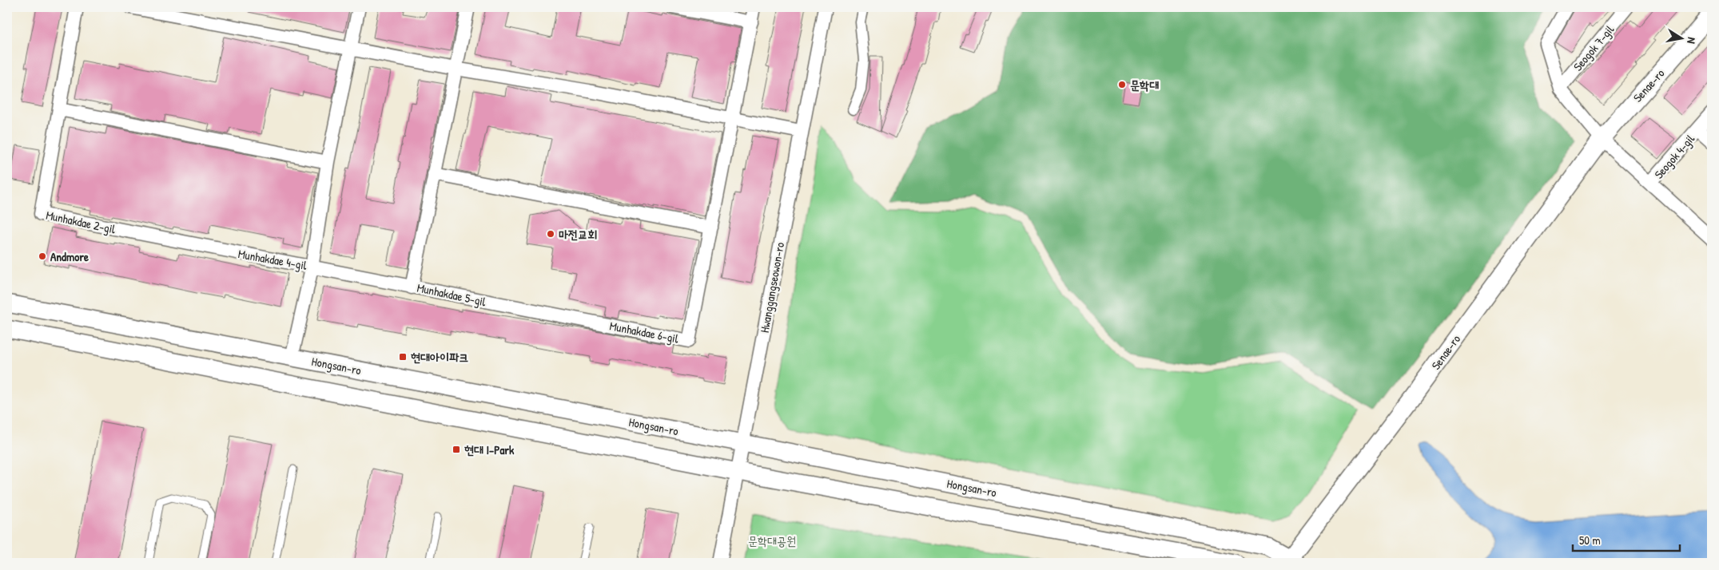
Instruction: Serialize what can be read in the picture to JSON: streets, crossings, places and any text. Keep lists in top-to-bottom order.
{
  "streets": {
    "street": [
      "Seogok 7-gil",
      "Senae-ro",
      "Seogok 4-gil",
      "Munhakdae 2-gil",
      "Munhakdae 4-gil",
      "Hwanggangseowon-ro",
      "Munhakdae 5-gil",
      "Munhakdae 6-gil",
      "Hongsan-ro"
    ]
  },
  "crossings": [
    ["Seogok 7-gil", "Senae-ro"],
    ["Senae-ro", "Hongsan-ro"],
    ["Munhakdae 2-gil", "Munhakdae 4-gil"],
    ["Hwanggangseowon-ro", "Hongsan-ro"],
    ["Munhakdae 5-gil", "Munhakdae 6-gil"]
  ],
  "parks": ["문학대공원"],
  "places": {
    "other": ["문학대", "마전교회", "Andmore"],
    "transit": ["현대아이파크", "현대 I-Park"]
  },
  "scale_bar": "50 m",
  "north": "right"
}
